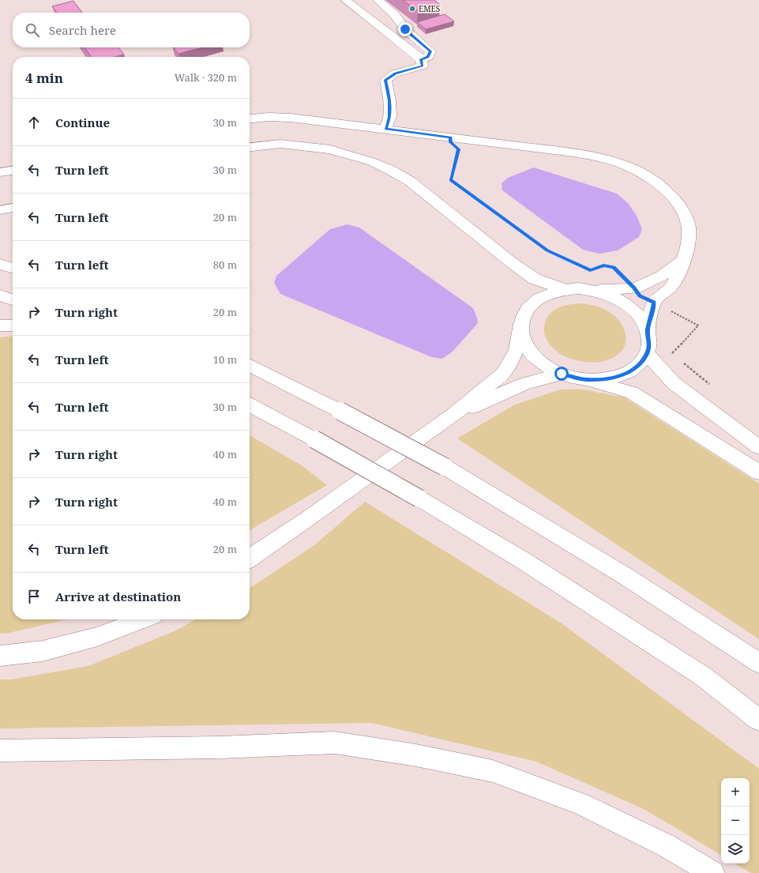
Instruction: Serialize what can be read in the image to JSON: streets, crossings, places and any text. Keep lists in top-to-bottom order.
{
  "places": ["EMES"],
  "page": {
    "search": "Search here",
    "heading": ["4 min", "Walk · 320 m"],
    "list": [
      ["Continue", "30 m"],
      ["Turn left", "30 m"],
      ["Turn left", "20 m"],
      ["Turn left", "80 m"],
      ["Turn right", "20 m"],
      ["Turn left", "10 m"],
      ["Turn left", "30 m"],
      ["Turn right", "40 m"],
      ["Turn right", "40 m"],
      ["Turn left", "20 m"],
      "Arrive at destination"
    ],
    "map_buttons": ["+", "−"]
  }
}
